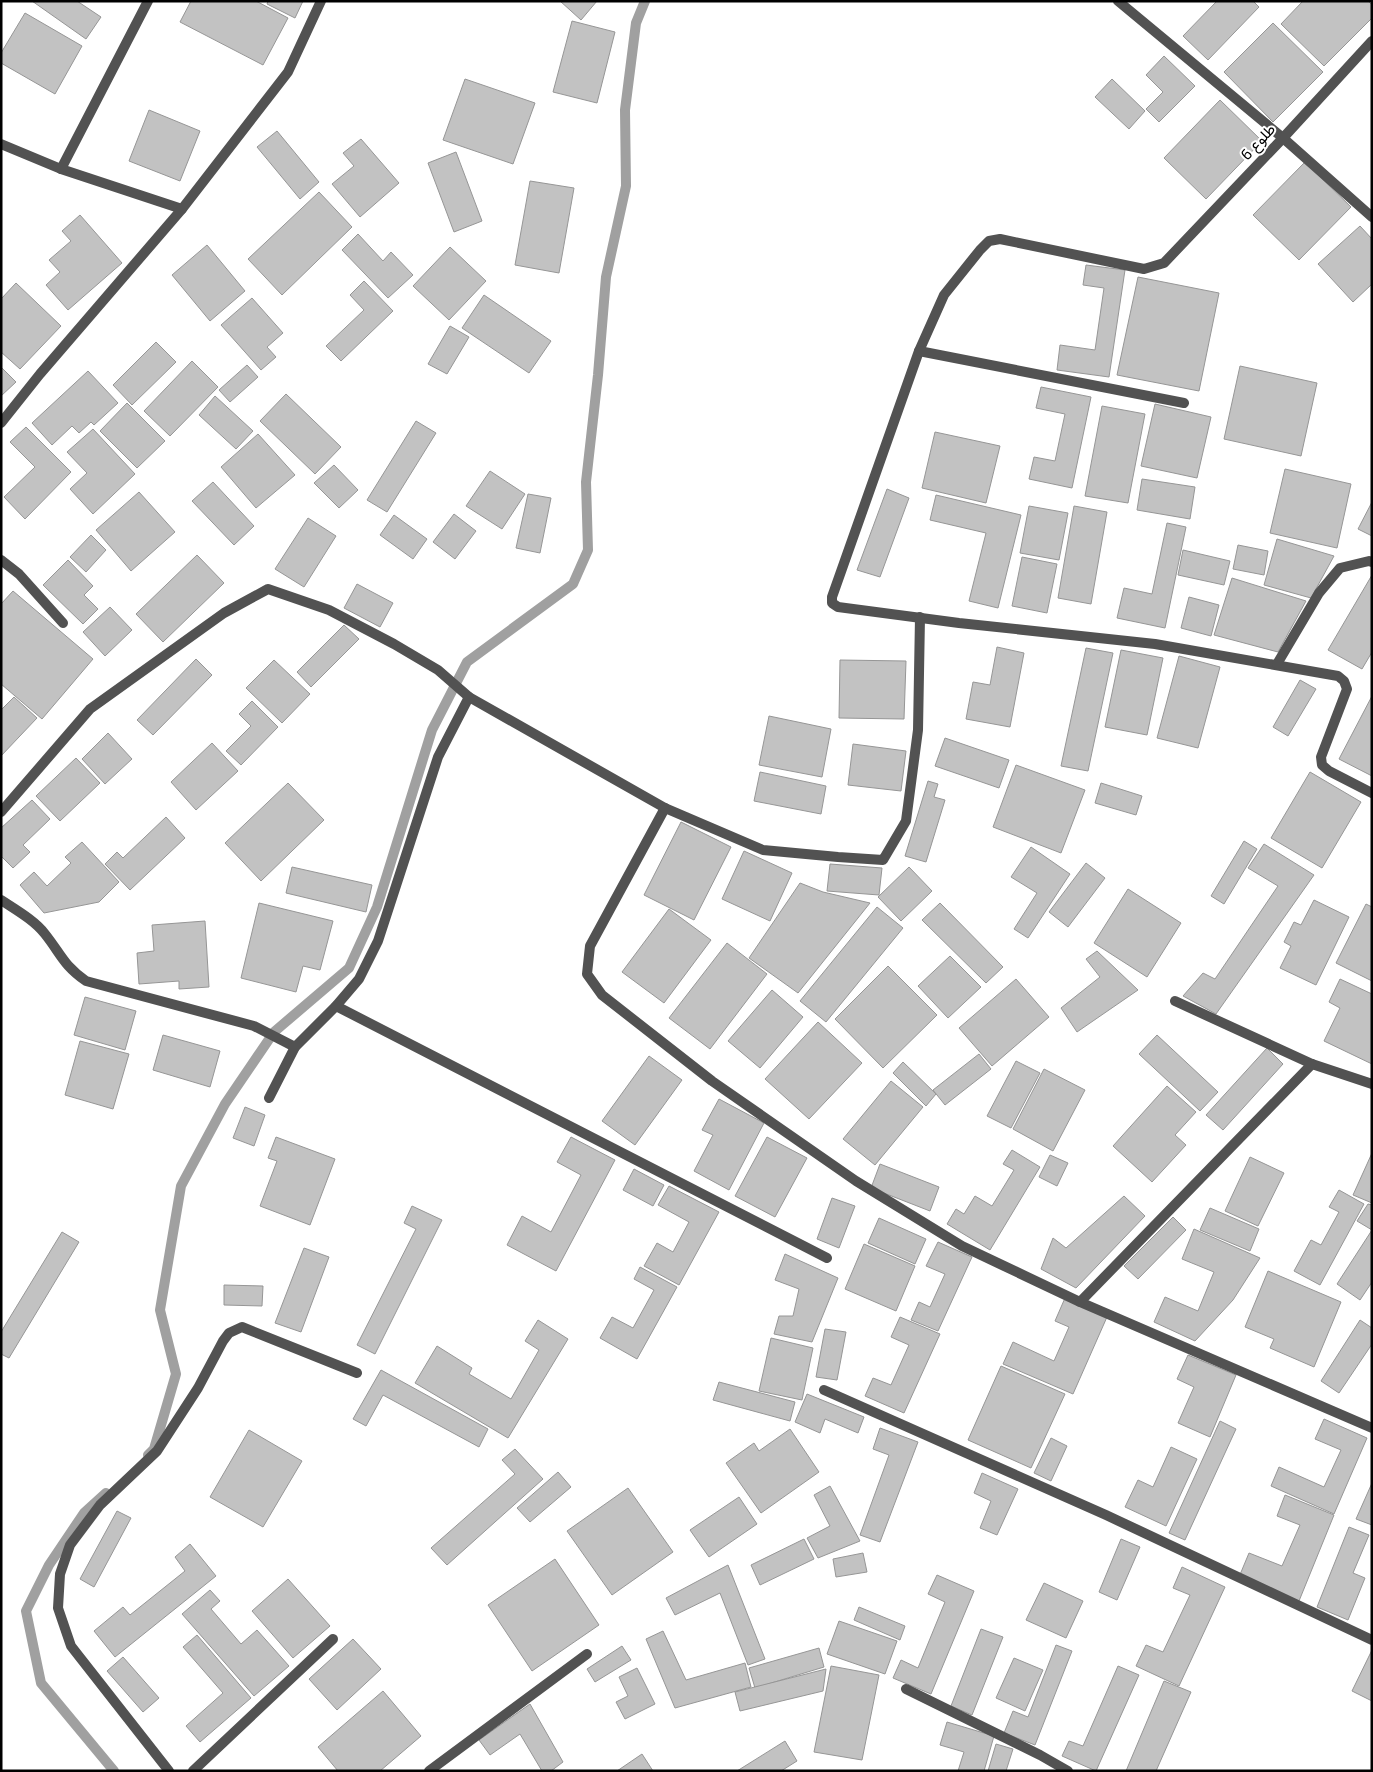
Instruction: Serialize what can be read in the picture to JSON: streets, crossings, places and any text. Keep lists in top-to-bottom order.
{
  "streets": {
    "street": ["طلوع 6"]
  }
}
